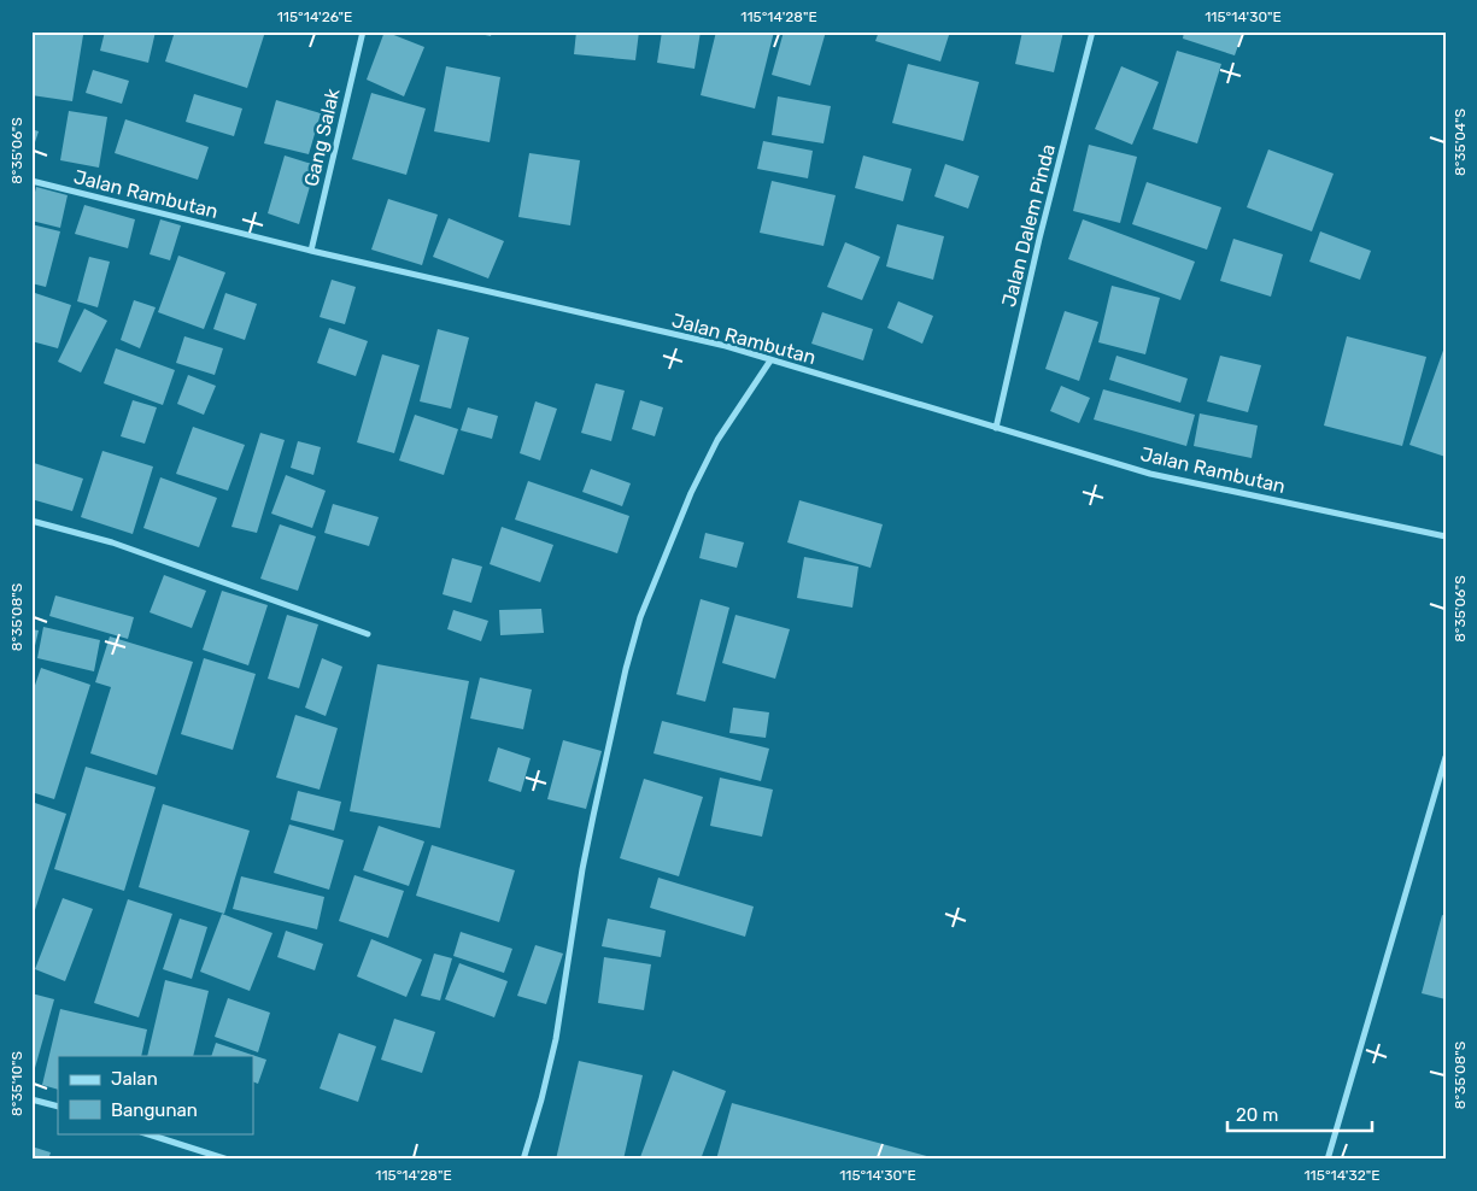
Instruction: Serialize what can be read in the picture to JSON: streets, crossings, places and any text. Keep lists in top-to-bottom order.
{
  "streets": {
    "street": ["Gang Salak", "Jalan Rambutan", "Jalan Dalem Pinda"]
  },
  "crossings": [
    ["Gang Salak", "Jalan Rambutan"],
    ["Jalan Rambutan", "Jalan Dalem Pinda"]
  ],
  "legend": ["Jalan", "Bangunan"],
  "scale_bar": "20 m",
  "coordinates": [
    "115°14'26\"E",
    "115°14'28\"E",
    "115°14'30\"E",
    "8°35'04\"S",
    "8°35'06\"S",
    "8°35'08\"S",
    "8°35'10\"S",
    "115°14'32\"E"
  ]
}
